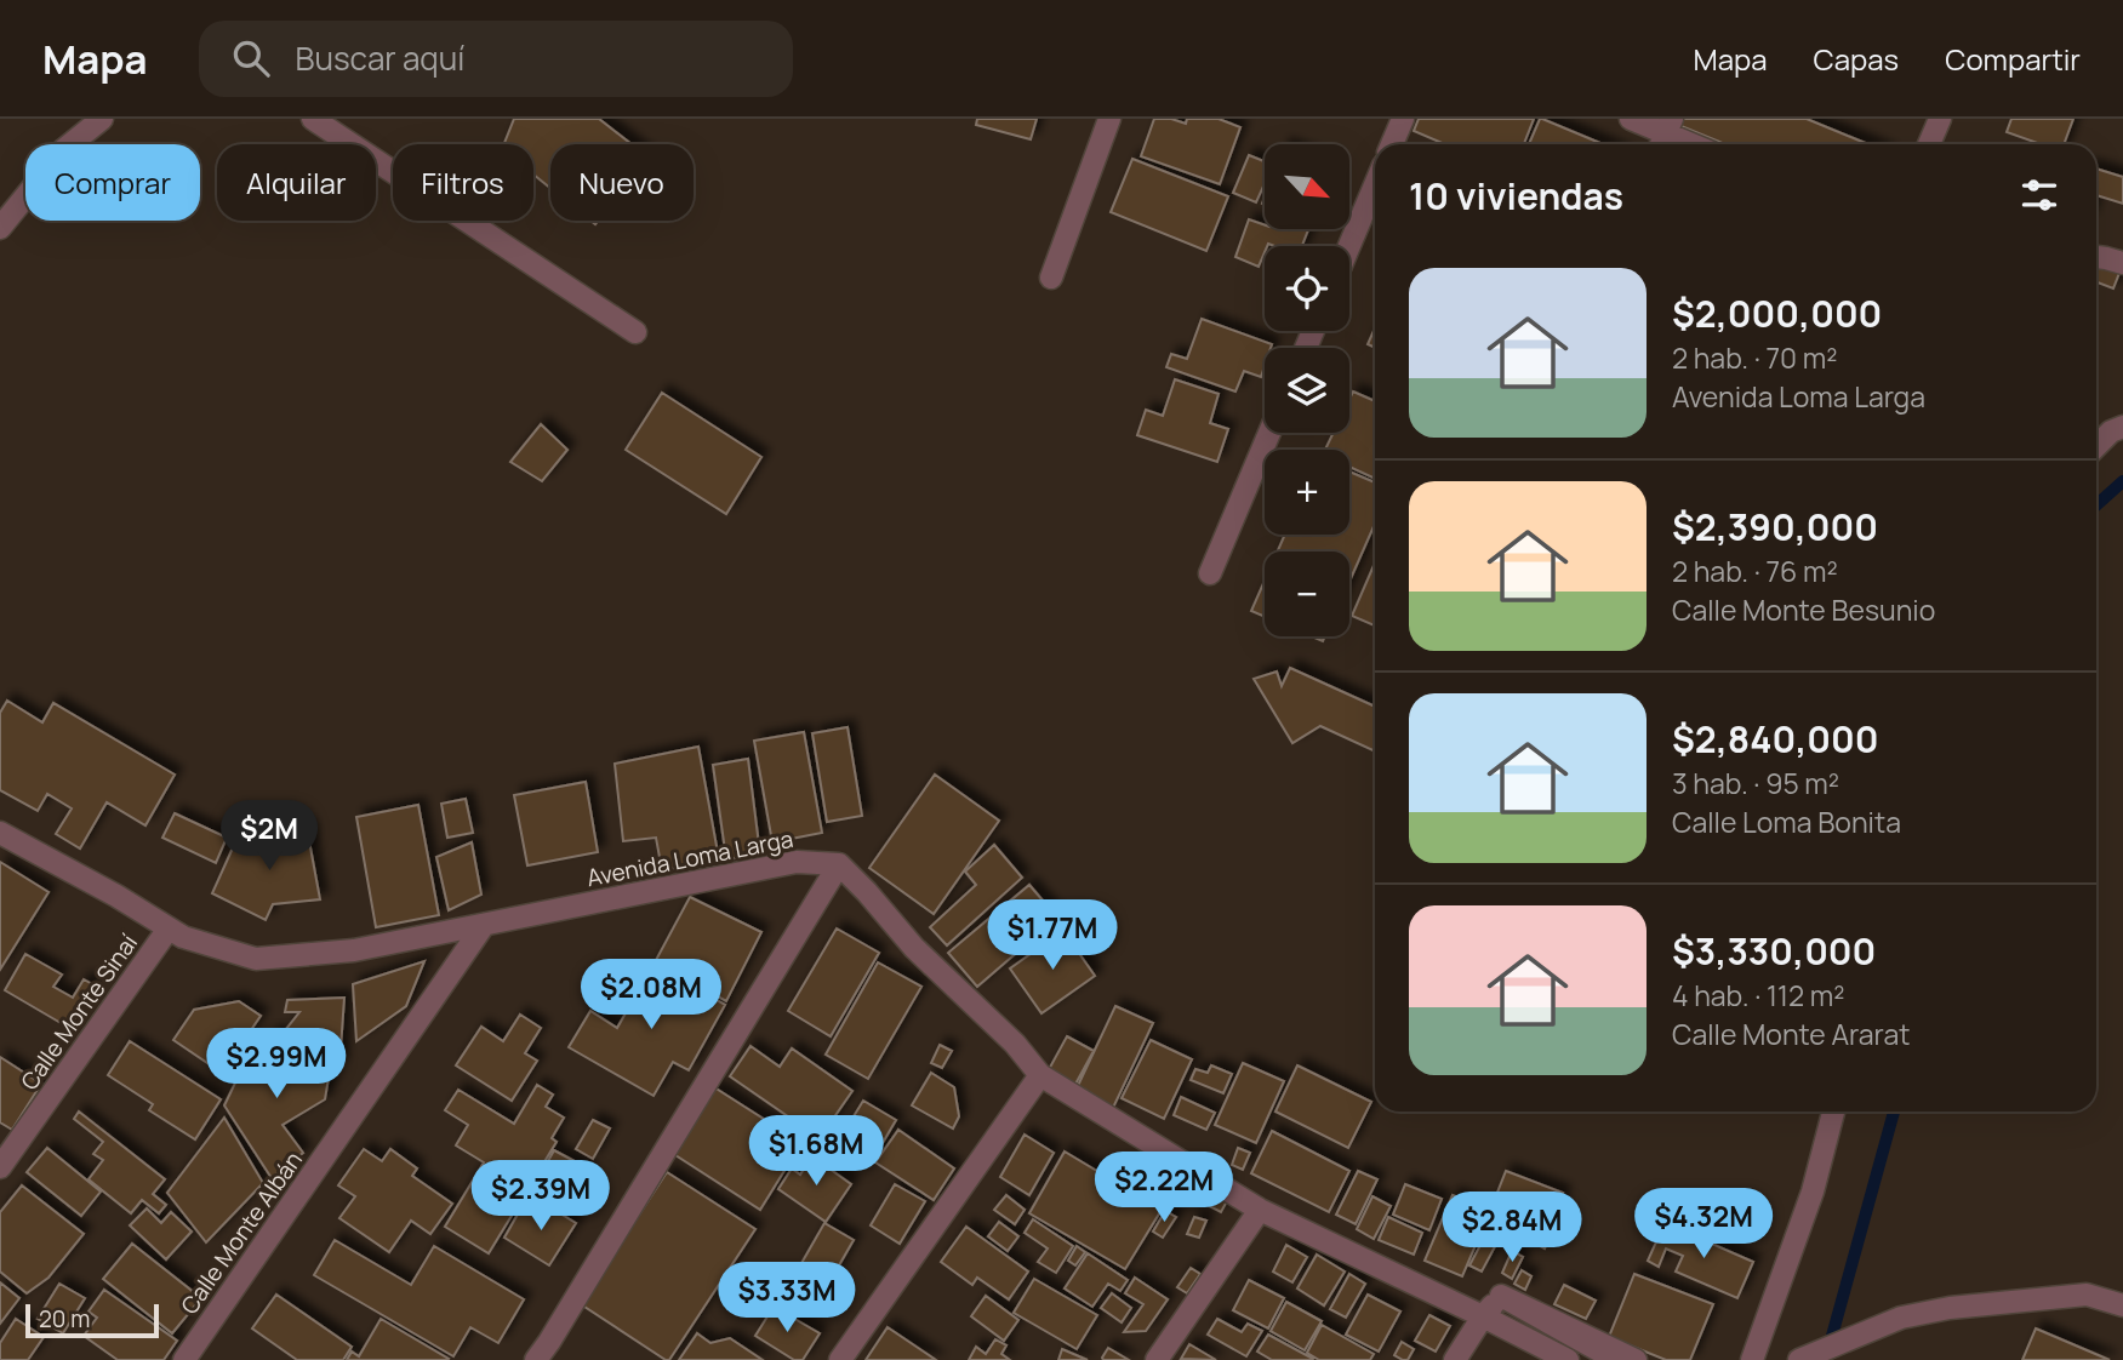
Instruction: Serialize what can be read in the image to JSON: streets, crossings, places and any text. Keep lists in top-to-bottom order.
{
  "streets": {
    "street": ["Avenida Loma Larga", "Calle Monte Sinaí", "Calle Monte Albán"]
  },
  "crossings": [
    ["Avenida Loma Larga", "Calle Monte Sinaí"],
    ["Avenida Loma Larga", "Calle Monte Albán"]
  ],
  "scale_bar": "20 m",
  "north": "bottom right",
  "page": {
    "header": "Mapa",
    "search": "Buscar aquí",
    "nav": ["Mapa", "Capas", "Compartir"],
    "map_buttons": ["+", "−"],
    "chip": [
      "Comprar",
      "Alquilar",
      "Filtros",
      "Nuevo"
    ],
    "heading": "10 viviendas",
    "list": [
      {
        "name": "$2,000,000",
        "note": "2 hab. · 70 m² · Avenida Loma Larga"
      },
      {
        "name": "$2,390,000",
        "note": "2 hab. · 76 m² · Calle Monte Besunio"
      },
      {
        "name": "$2,840,000",
        "note": "3 hab. · 95 m² · Calle Loma Bonita"
      },
      {
        "name": "$3,330,000",
        "note": "4 hab. · 112 m² · Calle Monte Ararat"
      }
    ],
    "price": [
      "$2M",
      "$1.77M",
      "$2.08M",
      "$2.99M",
      "$1.68M",
      "$2.22M",
      "$2.39M",
      "$4.32M",
      "$2.84M",
      "$3.33M"
    ],
    "scale": "20 m"
  }
}
